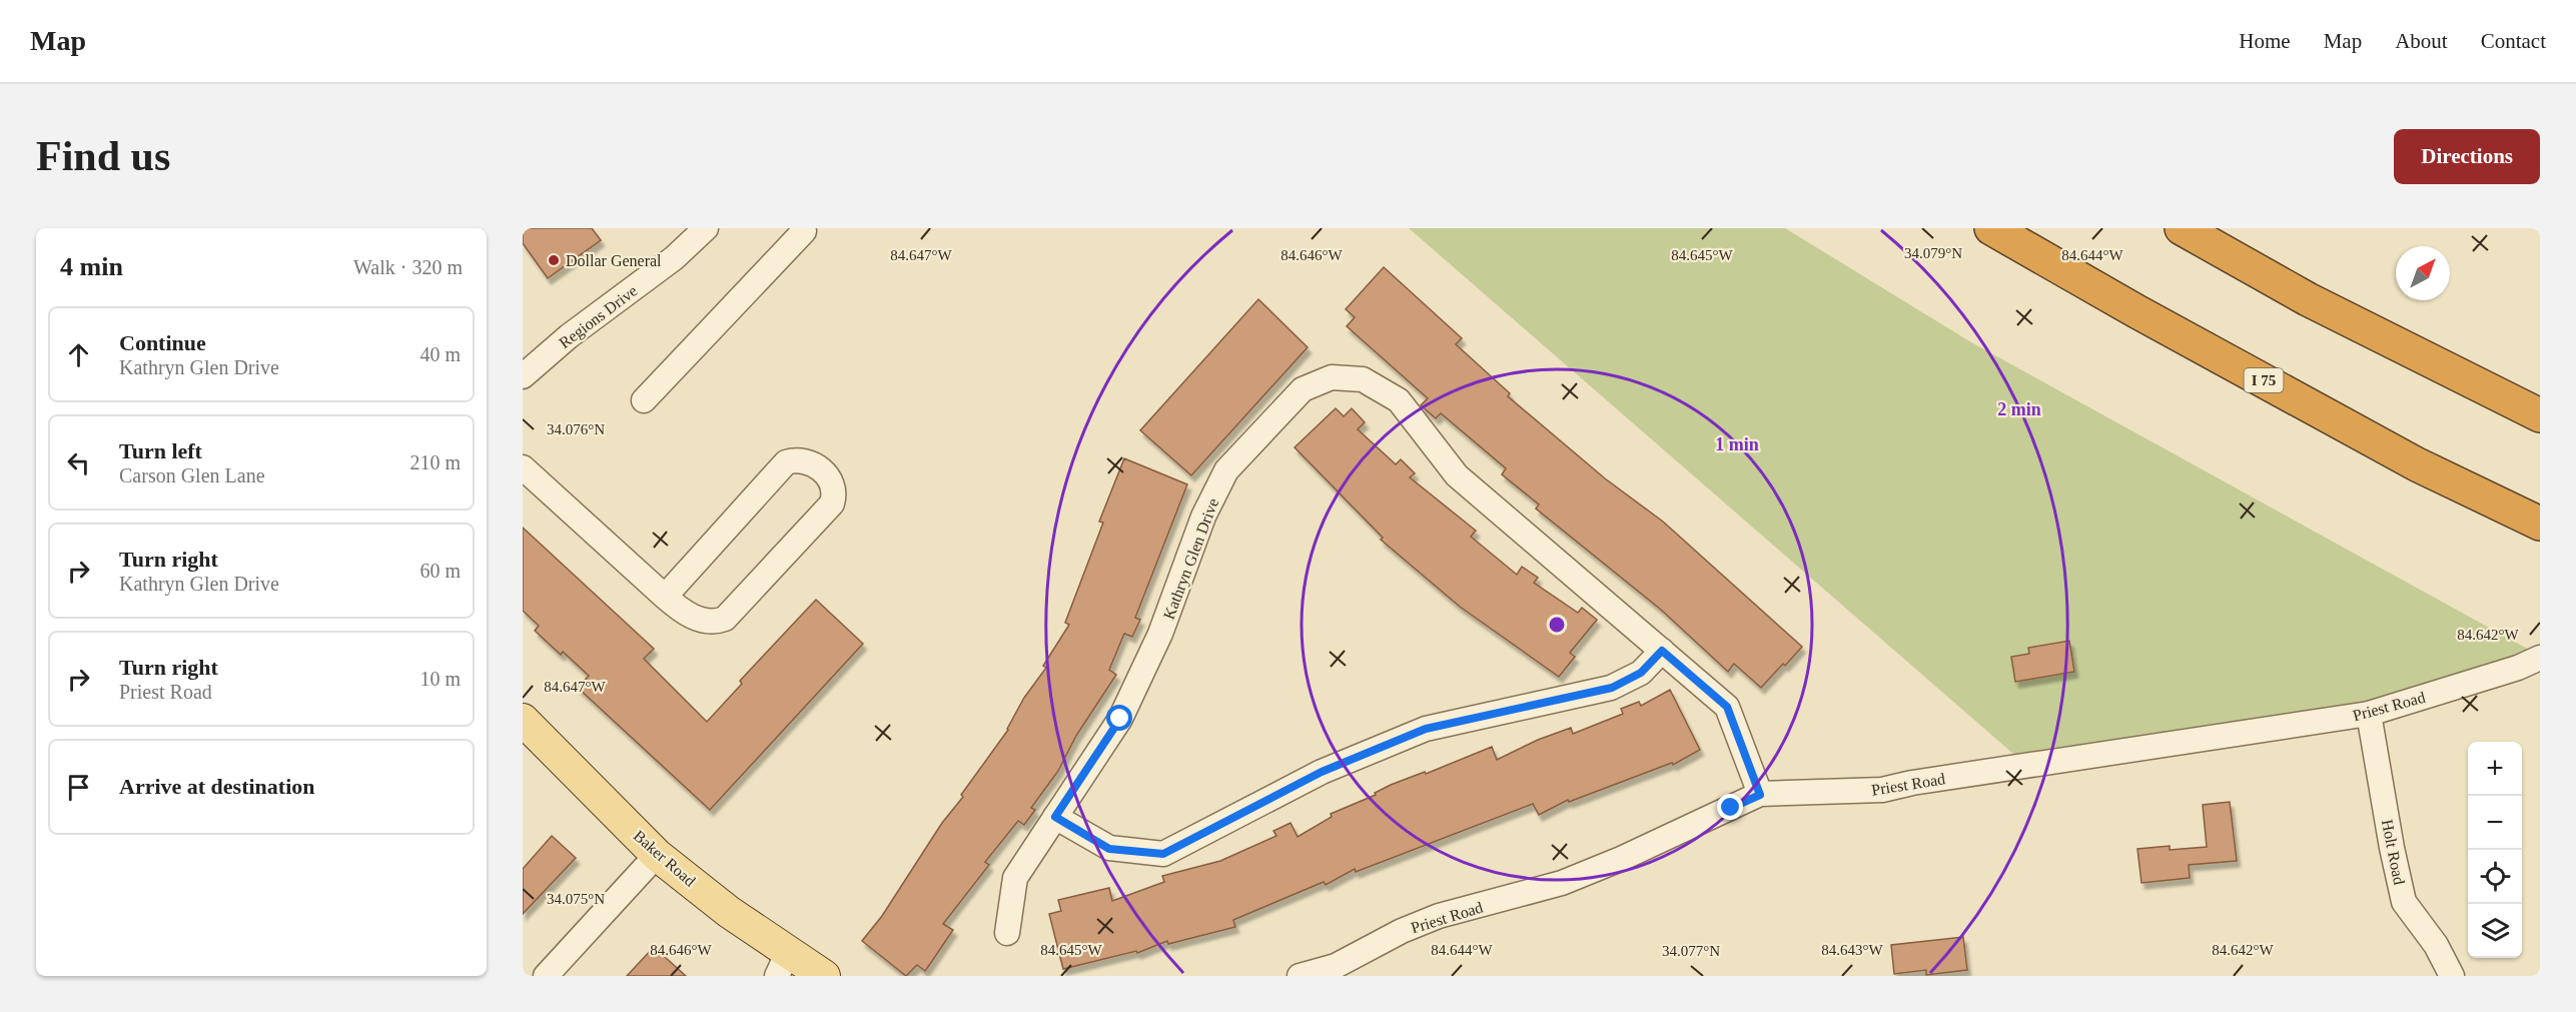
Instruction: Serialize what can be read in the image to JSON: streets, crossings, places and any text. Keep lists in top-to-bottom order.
{
  "streets": {
    "highway": ["I 75"],
    "main road": ["Baker Road"],
    "street": [
      "Regions Drive",
      "Kathryn Glen Drive",
      "Priest Road",
      "Holt Road"
    ]
  },
  "crossings": [
    ["Kathryn Glen Drive", "Priest Road"],
    ["Priest Road", "Holt Road"]
  ],
  "places": ["Dollar General"],
  "north": "top right",
  "page": {
    "header": "Map",
    "nav": [
      "Home",
      "Map",
      "About",
      "Contact"
    ],
    "buttons": "Directions",
    "title": "Find us",
    "heading": ["4 min", "Walk · 320 m"],
    "list": [
      ["Continue", "Kathryn Glen Drive", "40 m"],
      ["Turn left", "Carson Glen Lane", "210 m"],
      ["Turn right", "Kathryn Glen Drive", "60 m"],
      ["Turn right", "Priest Road", "10 m"],
      "Arrive at destination"
    ],
    "map_buttons": ["+", "−"]
  },
  "coordinates": [
    "34.079°N",
    "84.647°W",
    "84.646°W",
    "84.645°W",
    "84.644°W",
    "34.076°N",
    "84.642°W",
    "34.075°N",
    "84.643°W",
    "34.077°N"
  ],
  "rings": ["2 min", "1 min"]
}
